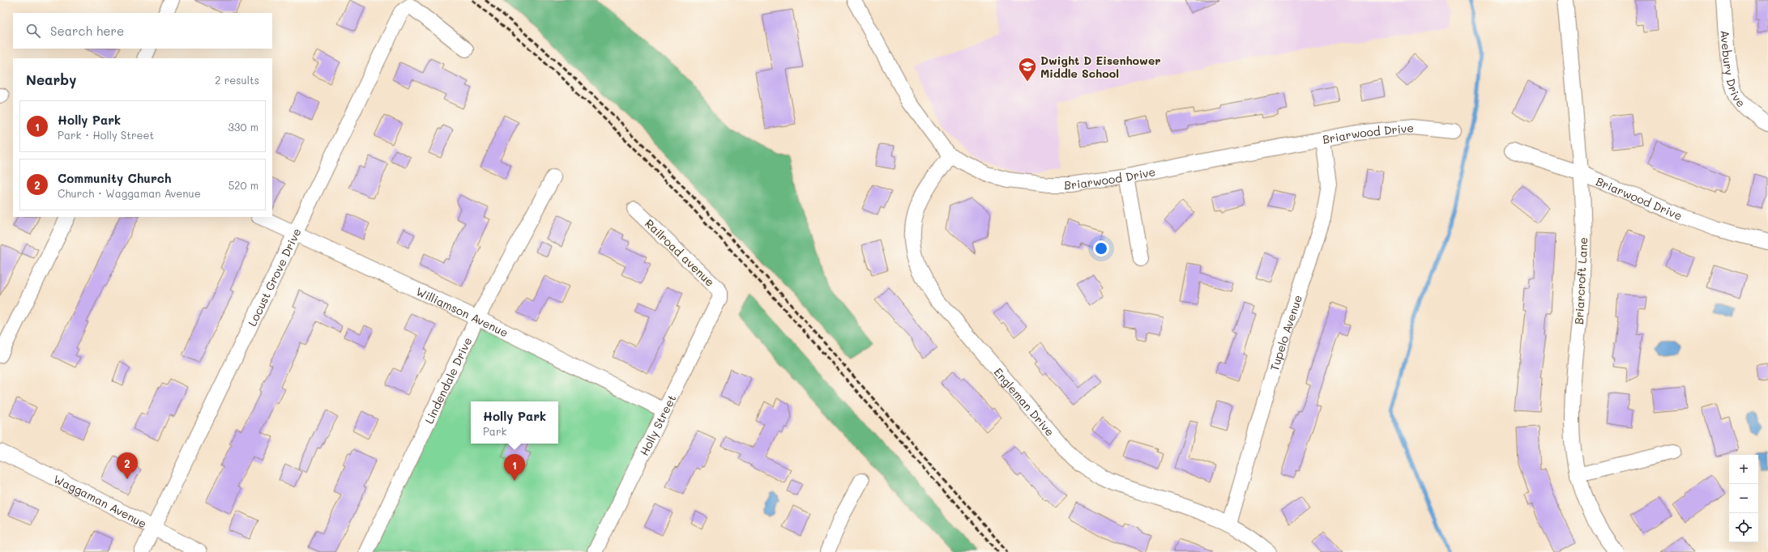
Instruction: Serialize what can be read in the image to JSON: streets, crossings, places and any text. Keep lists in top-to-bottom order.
{
  "streets": {
    "street": [
      "Avebury Drive",
      "Briarwood Drive",
      "Railroad avenue",
      "Locust Grove Drive",
      "Briarcroft Lane",
      "Williamson Avenue",
      "Tupelo Avenue",
      "Lindendale Drive",
      "Engleman Drive",
      "Holly Street",
      "Waggaman Avenue"
    ]
  },
  "crossings": [
    ["Briarwood Drive", "Briarcroft Lane"],
    ["Briarwood Drive", "Tupelo Avenue"],
    ["Briarwood Drive", "Engleman Drive"],
    ["Railroad avenue", "Holly Street"],
    ["Locust Grove Drive", "Williamson Avenue"],
    ["Locust Grove Drive", "Waggaman Avenue"],
    ["Williamson Avenue", "Lindendale Drive"],
    ["Williamson Avenue", "Holly Street"],
    ["Tupelo Avenue", "Engleman Drive"]
  ],
  "places": {
    "school or university": ["Dwight D Eisenhower Middle School"]
  },
  "page": {
    "search": "Search here",
    "heading": ["Nearby", "2 results"],
    "list": [
      {
        "mark": "1",
        "name": "Holly Park",
        "note": "Park · Holly Street",
        "value": "330 m"
      },
      {
        "mark": "2",
        "name": "Community Church",
        "note": "Church · Waggaman Avenue",
        "value": "520 m"
      }
    ],
    "popup": ["Holly Park", "Park"],
    "pins": ["2", "1"],
    "map_buttons": ["+", "−"]
  }
}
